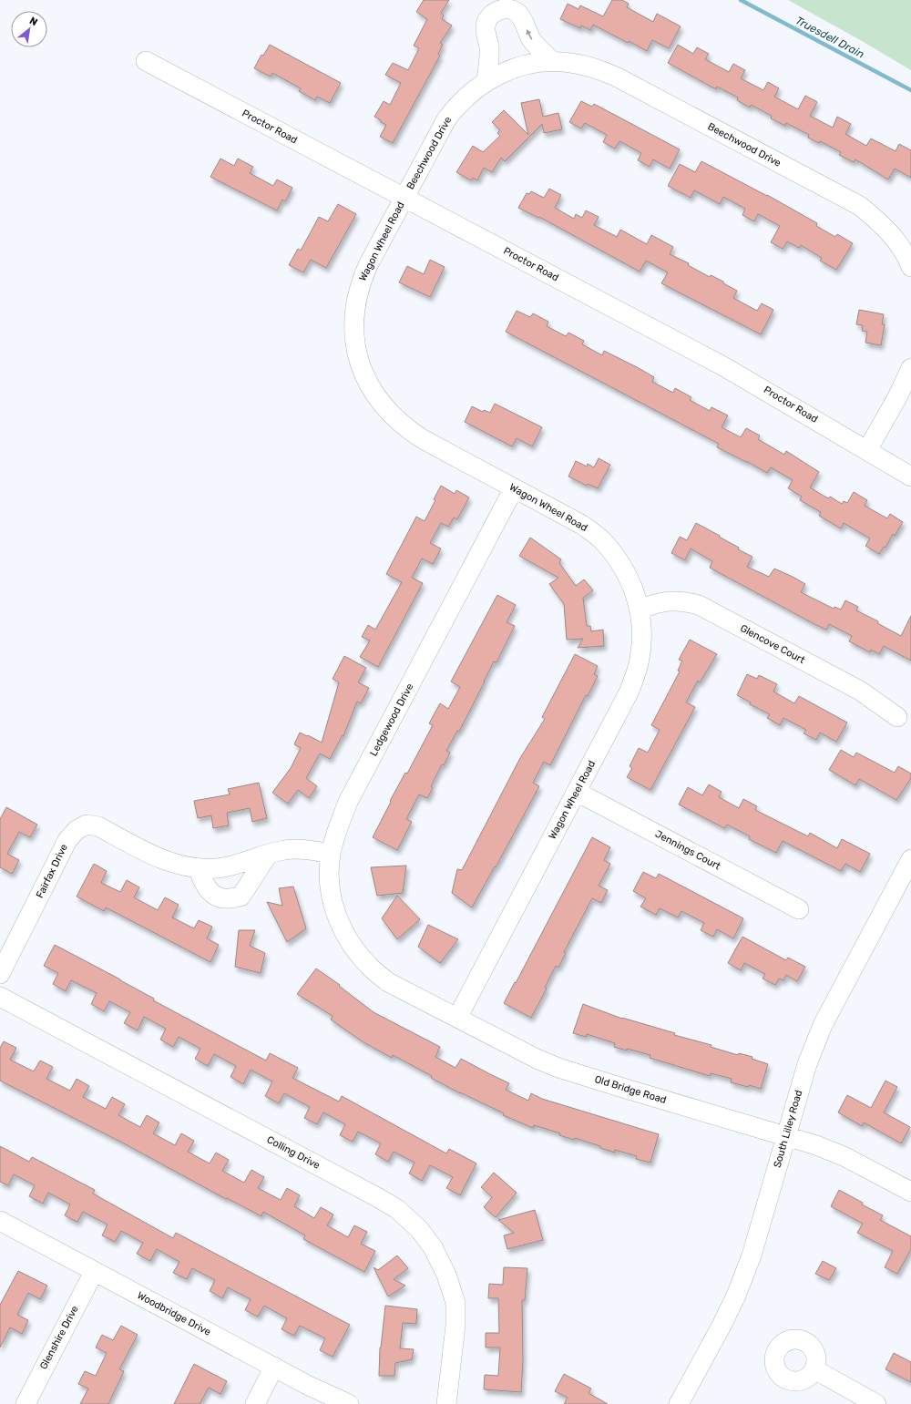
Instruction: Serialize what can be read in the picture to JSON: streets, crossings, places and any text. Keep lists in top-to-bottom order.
{
  "streets": {
    "street": [
      "Proctor Road",
      "Beechwood Drive",
      "Wagon Wheel Road",
      "Glencove Court",
      "Ledgewood Drive",
      "Jennings Court",
      "Fairfax Drive",
      "Old Bridge Road",
      "South Lilley Road",
      "Colling Drive",
      "Woodbridge Drive",
      "Glenshire Drive"
    ]
  },
  "crossings": [
    ["Proctor Road", "Beechwood Drive"],
    ["Proctor Road", "Wagon Wheel Road"],
    ["Beechwood Drive", "Wagon Wheel Road"],
    ["Wagon Wheel Road", "Glencove Court"],
    ["Wagon Wheel Road", "Ledgewood Drive"],
    ["Wagon Wheel Road", "Jennings Court"],
    ["Wagon Wheel Road", "Old Bridge Road"],
    ["Ledgewood Drive", "Fairfax Drive"],
    ["Ledgewood Drive", "Old Bridge Road"],
    ["Old Bridge Road", "South Lilley Road"],
    ["Woodbridge Drive", "Glenshire Drive"]
  ],
  "water": ["Truesdell Drain"],
  "north": "top right"
}
